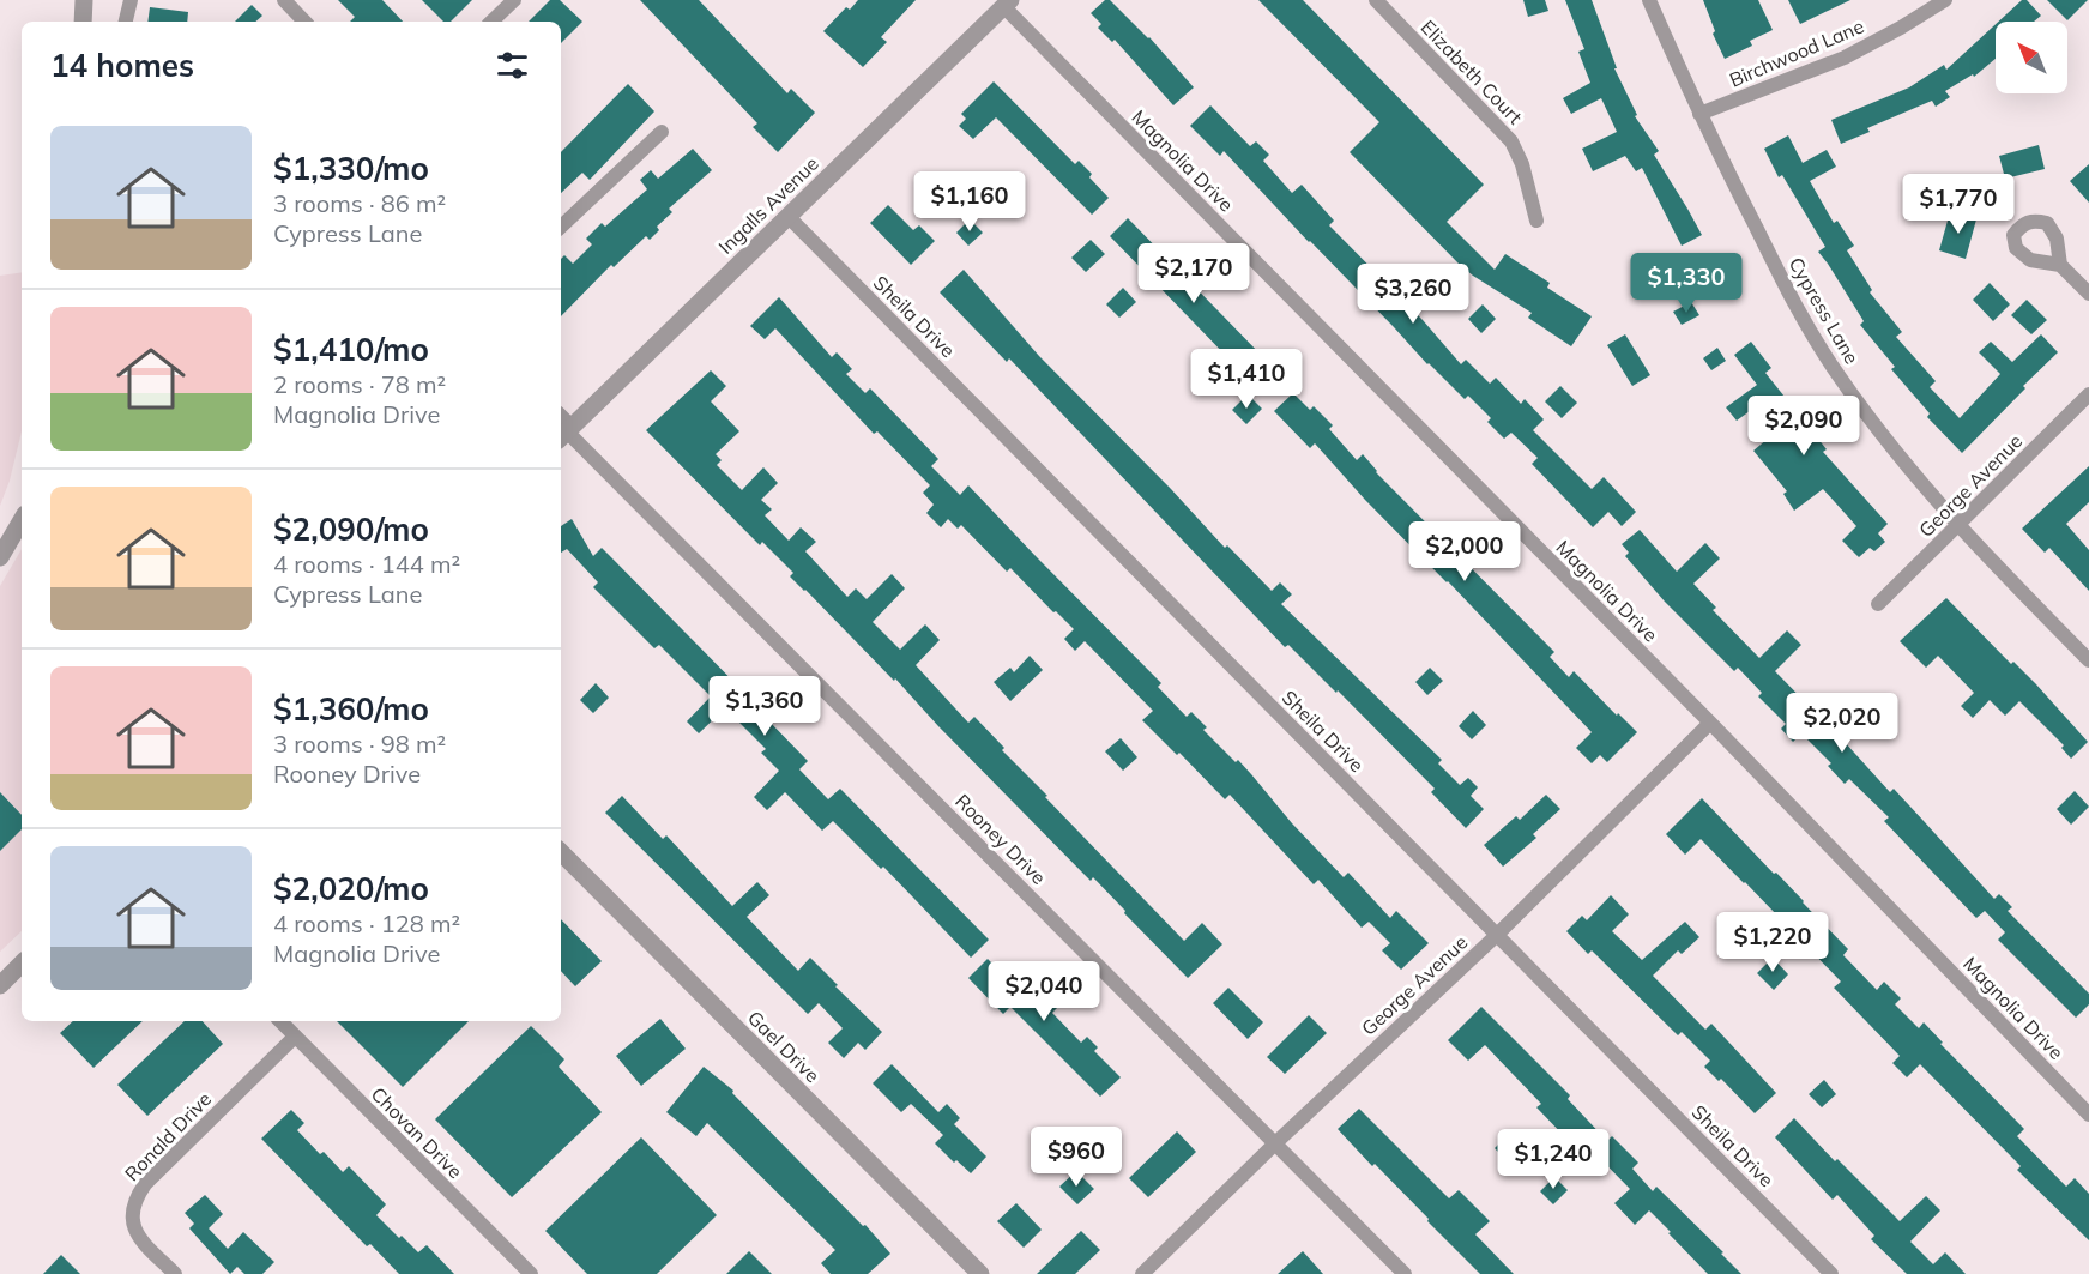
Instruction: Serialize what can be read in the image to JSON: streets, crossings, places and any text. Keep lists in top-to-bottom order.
{
  "streets": {
    "street": [
      "Birchwood Lane",
      "Elizabeth Court",
      "Magnolia Drive",
      "Ingalls Avenue",
      "Cypress Lane",
      "Sheila Drive",
      "George Avenue",
      "Rooney Drive",
      "Gael Drive",
      "Chovan Drive",
      "Ronald Drive"
    ]
  },
  "crossings": [
    ["Birchwood Lane", "Cypress Lane"],
    ["Magnolia Drive", "Ingalls Avenue"],
    ["Magnolia Drive", "George Avenue"],
    ["Ingalls Avenue", "Sheila Drive"],
    ["Ingalls Avenue", "Rooney Drive"],
    ["Cypress Lane", "George Avenue"],
    ["Sheila Drive", "George Avenue"],
    ["George Avenue", "Rooney Drive"],
    ["Chovan Drive", "Ronald Drive"]
  ],
  "north": "top left",
  "page": {
    "heading": "14 homes",
    "list": [
      {
        "name": "$1,330/mo",
        "note": "3 rooms · 86 m² · Cypress Lane"
      },
      {
        "name": "$1,410/mo",
        "note": "2 rooms · 78 m² · Magnolia Drive"
      },
      {
        "name": "$2,090/mo",
        "note": "4 rooms · 144 m² · Cypress Lane"
      },
      {
        "name": "$1,360/mo",
        "note": "3 rooms · 98 m² · Rooney Drive"
      },
      {
        "name": "$2,020/mo",
        "note": "4 rooms · 128 m² · Magnolia Drive"
      }
    ],
    "price": [
      "$1,160",
      "$1,770",
      "$2,170",
      "$1,330",
      "$3,260",
      "$1,410",
      "$2,090",
      "$2,000",
      "$1,360",
      "$2,020",
      "$1,220",
      "$2,040",
      "$960",
      "$1,240"
    ]
  }
}
